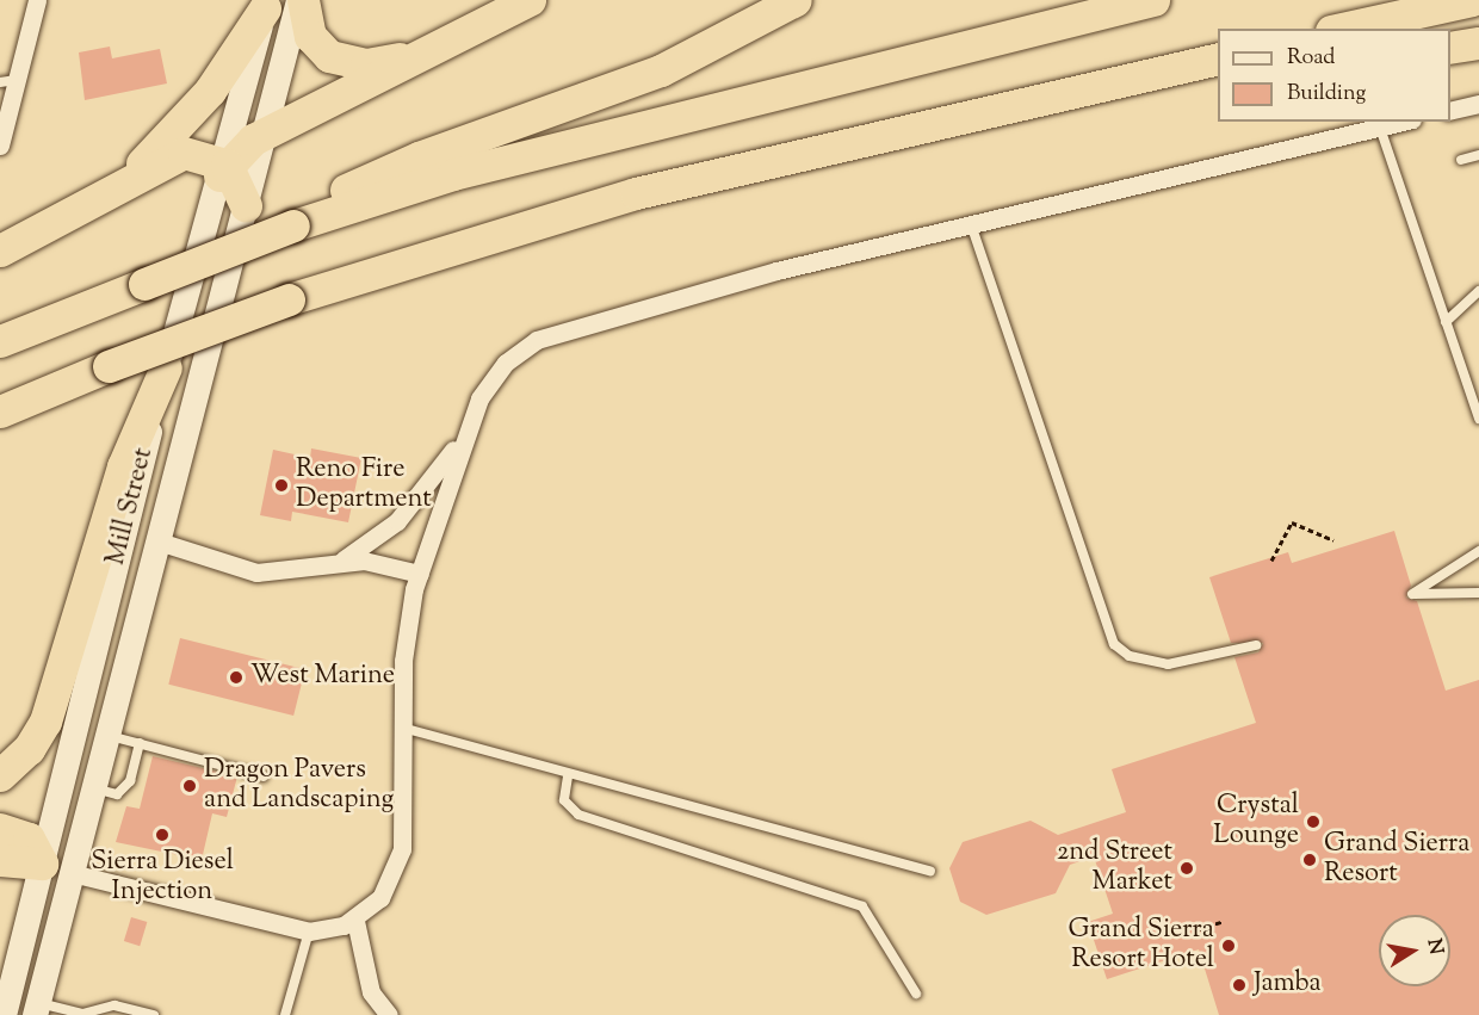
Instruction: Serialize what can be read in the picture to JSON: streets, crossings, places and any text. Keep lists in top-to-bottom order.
{
  "streets": {
    "main road": ["Mill Street"]
  },
  "places": [
    "Reno Fire Department",
    "West Marine",
    "Dragon Pavers and Landscaping",
    "Crystal Lounge",
    "Sierra Diesel Injection",
    "Grand Sierra Resort",
    "2nd Street Market",
    "Grand Sierra Resort Hotel",
    "Jamba"
  ],
  "legend": ["Road", "Building"],
  "north": "right"
}
